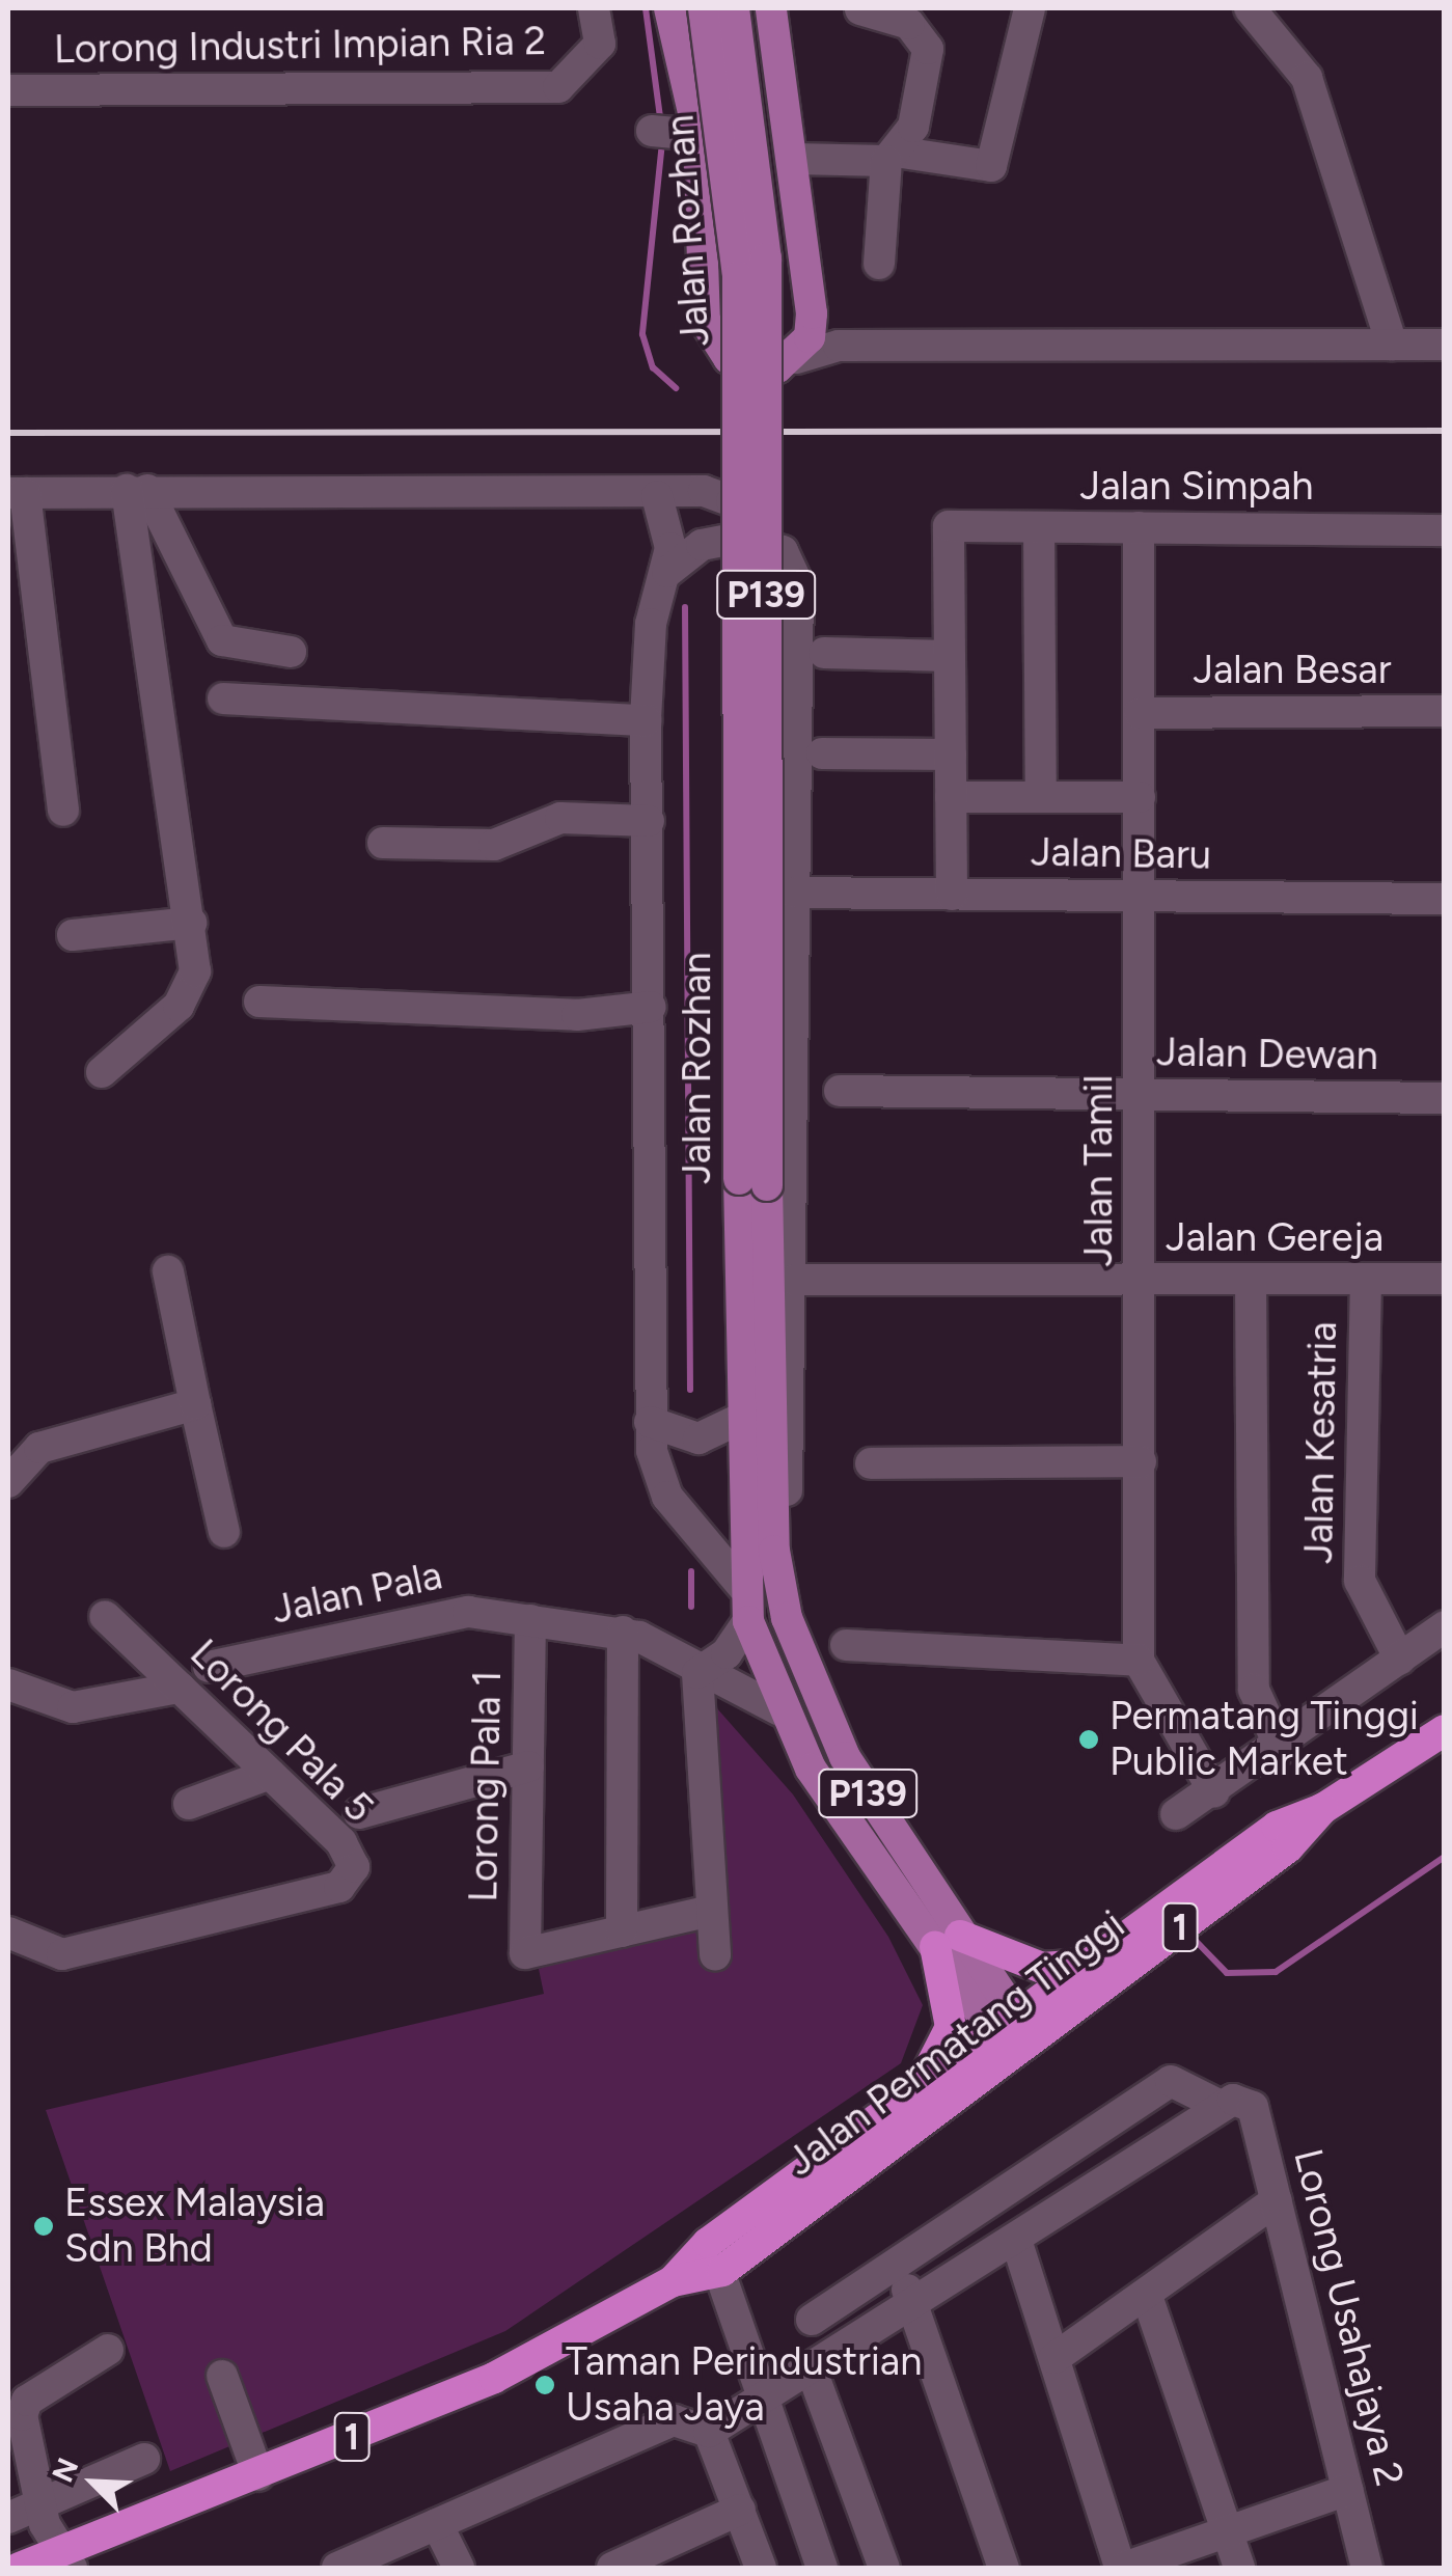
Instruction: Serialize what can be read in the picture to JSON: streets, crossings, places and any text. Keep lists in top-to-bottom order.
{
  "streets": {
    "highway": ["1", "Jalan Permatang Tinggi"],
    "main road": ["Jalan Rozhan", "P139"],
    "street": [
      "Lorong Industri Impian Ria 2",
      "Jalan Simpah",
      "Jalan Besar",
      "Jalan Baru",
      "Jalan Dewan",
      "Jalan Tamil",
      "Jalan Gereja",
      "Jalan Kesatria",
      "Jalan Pala",
      "Lorong Pala 5",
      "Lorong Pala 1",
      "Lorong Usahajaya 2"
    ]
  },
  "crossings": [
    ["Jalan Rozhan", "Jalan Pala"],
    ["Jalan Rozhan", "Jalan Permatang Tinggi"],
    ["Jalan Simpah", "Jalan Tamil"],
    ["Jalan Besar", "Jalan Tamil"],
    ["Jalan Baru", "Jalan Tamil"],
    ["Jalan Dewan", "Jalan Tamil"],
    ["Jalan Tamil", "Jalan Gereja"],
    ["Jalan Gereja", "Jalan Kesatria"],
    ["Jalan Pala", "Lorong Pala 1"]
  ],
  "places": ["Permatang Tinggi Public Market", "Essex Malaysia Sdn Bhd", "Taman Perindustrian Usaha Jaya"],
  "north": "top left"
}
